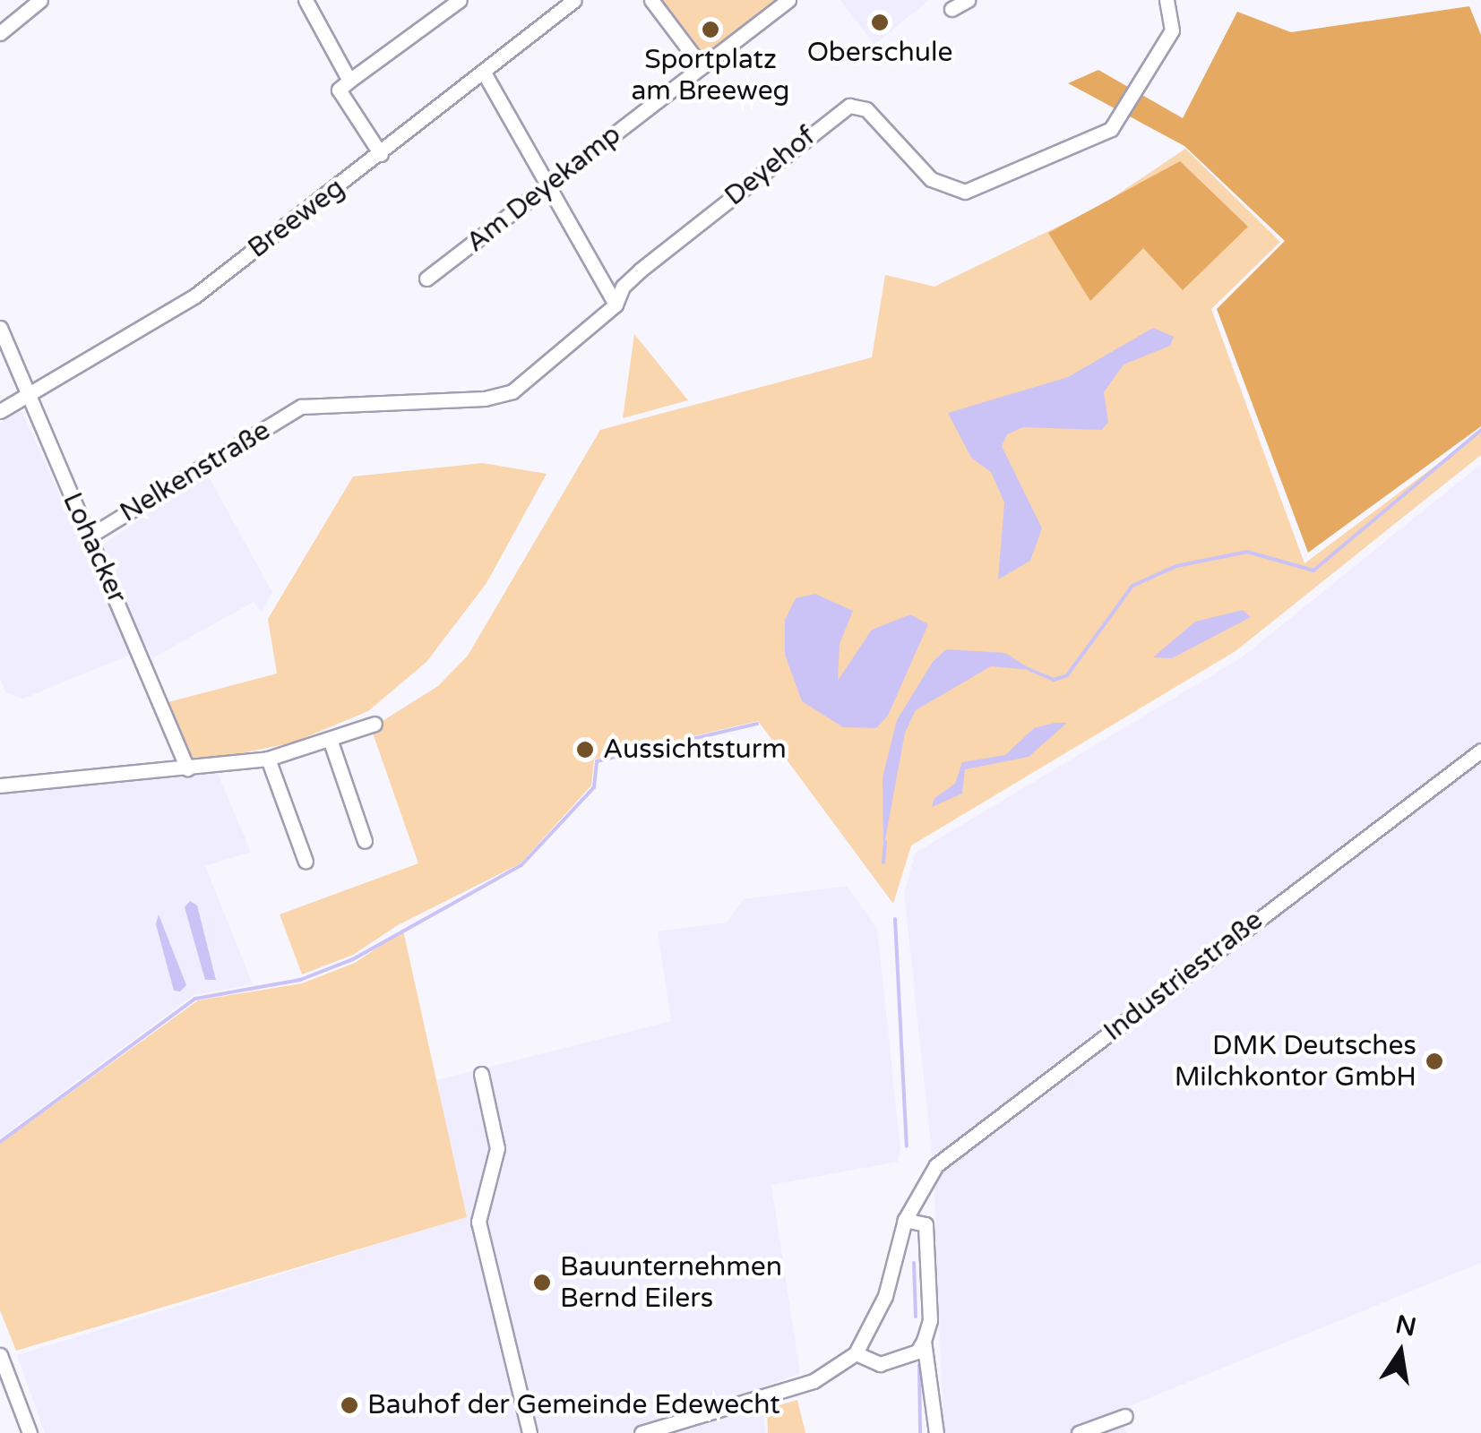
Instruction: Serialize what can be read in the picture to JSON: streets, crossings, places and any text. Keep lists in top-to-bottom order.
{
  "streets": {
    "street": [
      "Deyehof",
      "Am Deyekamp",
      "Breeweg",
      "Nelkenstraße",
      "Lohacker",
      "Industriestraße"
    ]
  },
  "crossings": [
    ["Deyehof", "Nelkenstraße"],
    ["Breeweg", "Lohacker"],
    ["Nelkenstraße", "Lohacker"]
  ],
  "places": [
    "Oberschule",
    "Sportplatz am Breeweg",
    "Aussichtsturm",
    "DMK Deutsches Milchkontor GmbH",
    "Bauunternehmen Bernd Eilers",
    "Bauhof der Gemeinde Edewecht"
  ],
  "north": "top"
}
